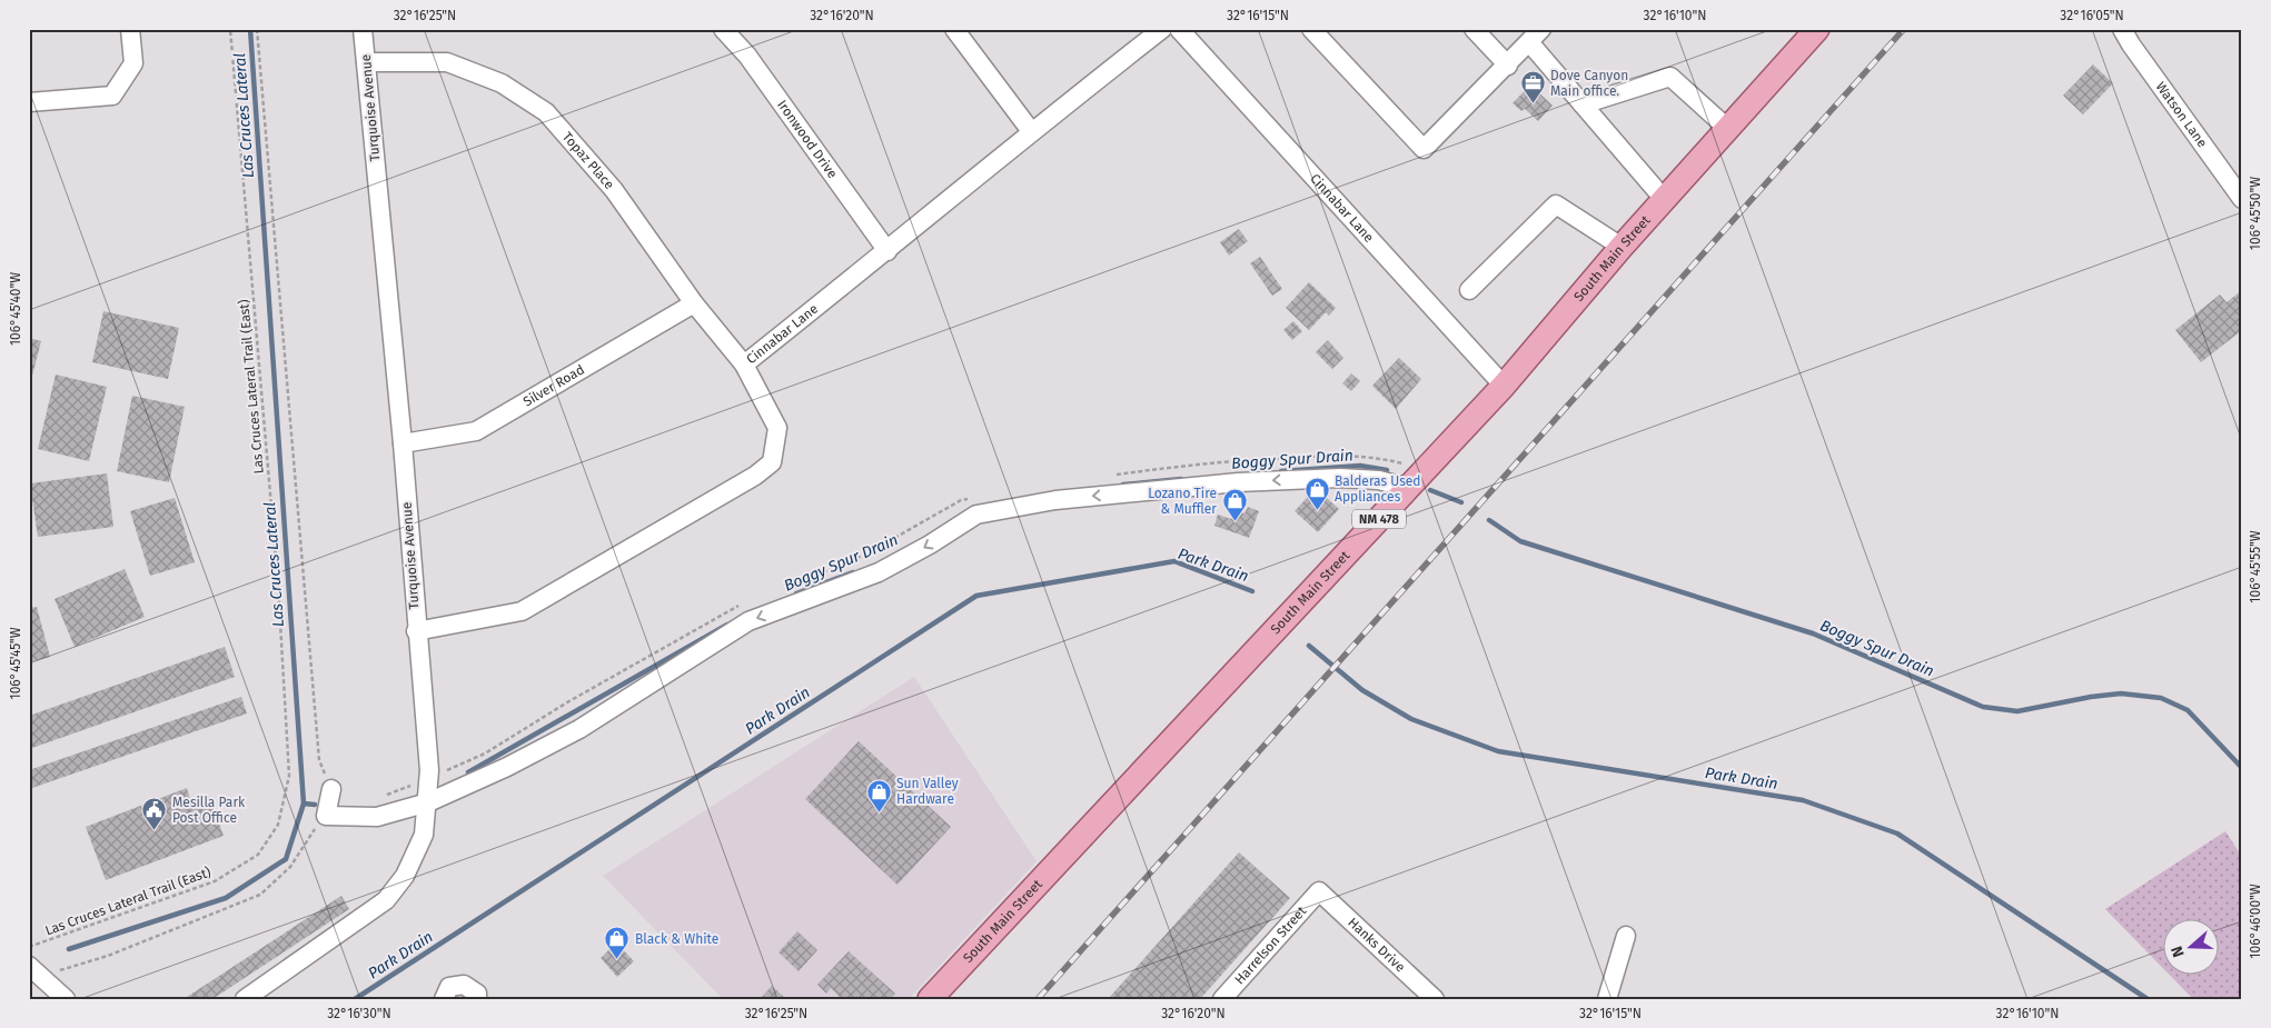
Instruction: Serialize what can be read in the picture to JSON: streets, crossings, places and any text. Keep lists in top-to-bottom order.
{
  "streets": {
    "main road": ["South Main Street", "NM 478"],
    "street": [
      "Turquoise Avenue",
      "Watson Lane",
      "Ironwood Drive",
      "Topaz Place",
      "Cinnabar Lane",
      "Silver Road",
      "Harrelson Street",
      "Hanks Drive"
    ],
    "path": ["Las Cruces Lateral Trail (East)"]
  },
  "crossings": [
    ["Turquoise Avenue", "Topaz Place"],
    ["Turquoise Avenue", "Cinnabar Lane"],
    ["Turquoise Avenue", "Silver Road"],
    ["Ironwood Drive", "Cinnabar Lane"],
    ["Topaz Place", "Cinnabar Lane"],
    ["Topaz Place", "Silver Road"],
    ["Cinnabar Lane", "South Main Street"],
    ["Harrelson Street", "Hanks Drive"]
  ],
  "water": ["Las Cruces Lateral", "Boggy Spur Drain", "Park Drain"],
  "places": {
    "office": ["Dove Canyon Main office."],
    "shop": [
      "Balderas Used Appliances",
      "Lozano Tire & Muffler",
      "Sun Valley Hardware",
      "Black & White"
    ],
    "public building": ["Mesilla Park Post Office"]
  },
  "north": "left",
  "coordinates": [
    "32°16'25\"N",
    "32°16'20\"N",
    "32°16'15\"N",
    "32°16'10\"N",
    "32°16'05\"N",
    "106°45'50\"W",
    "106°45'40\"W",
    "106°45'55\"W",
    "106°45'45\"W",
    "106°46'00\"W",
    "32°16'30\"N"
  ]
}
